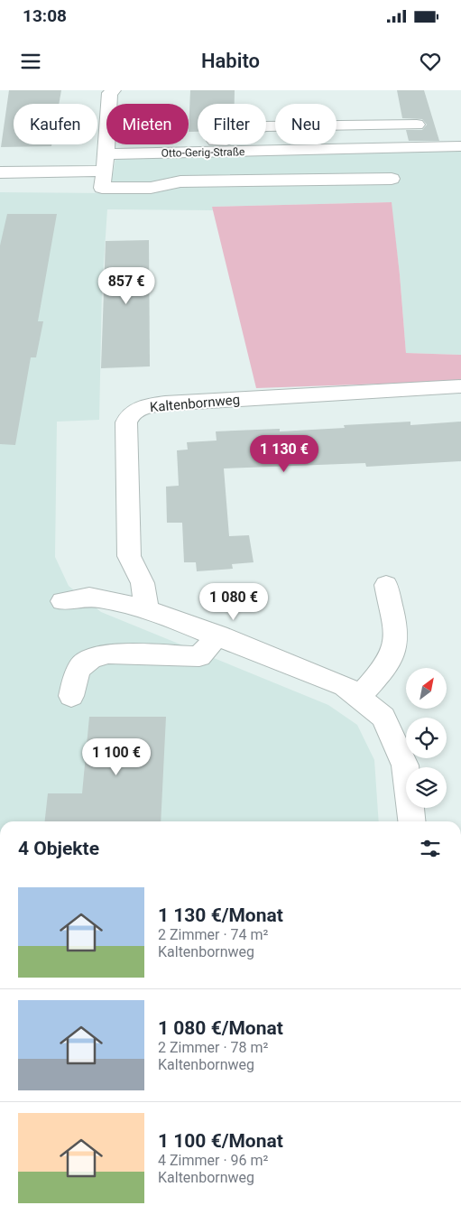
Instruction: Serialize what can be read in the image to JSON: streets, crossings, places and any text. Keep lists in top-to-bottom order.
{
  "streets": {
    "street": ["Otto-Gerig-Straße", "Kaltenbornweg"]
  },
  "north": "top right",
  "page": {
    "status": "13:08",
    "header": "Habito",
    "chip": [
      "Kaufen",
      "Mieten",
      "Filter",
      "Neu"
    ],
    "price": [
      "857 €",
      "1 130 €",
      "1 080 €",
      "1 100 €"
    ],
    "heading": "4 Objekte",
    "list": [
      {
        "name": "1 130 €/Monat",
        "note": "2 Zimmer · 74 m² · Kaltenbornweg"
      },
      {
        "name": "1 080 €/Monat",
        "note": "2 Zimmer · 78 m² · Kaltenbornweg"
      },
      {
        "name": "1 100 €/Monat",
        "note": "4 Zimmer · 96 m² · Kaltenbornweg"
      }
    ]
  }
}
